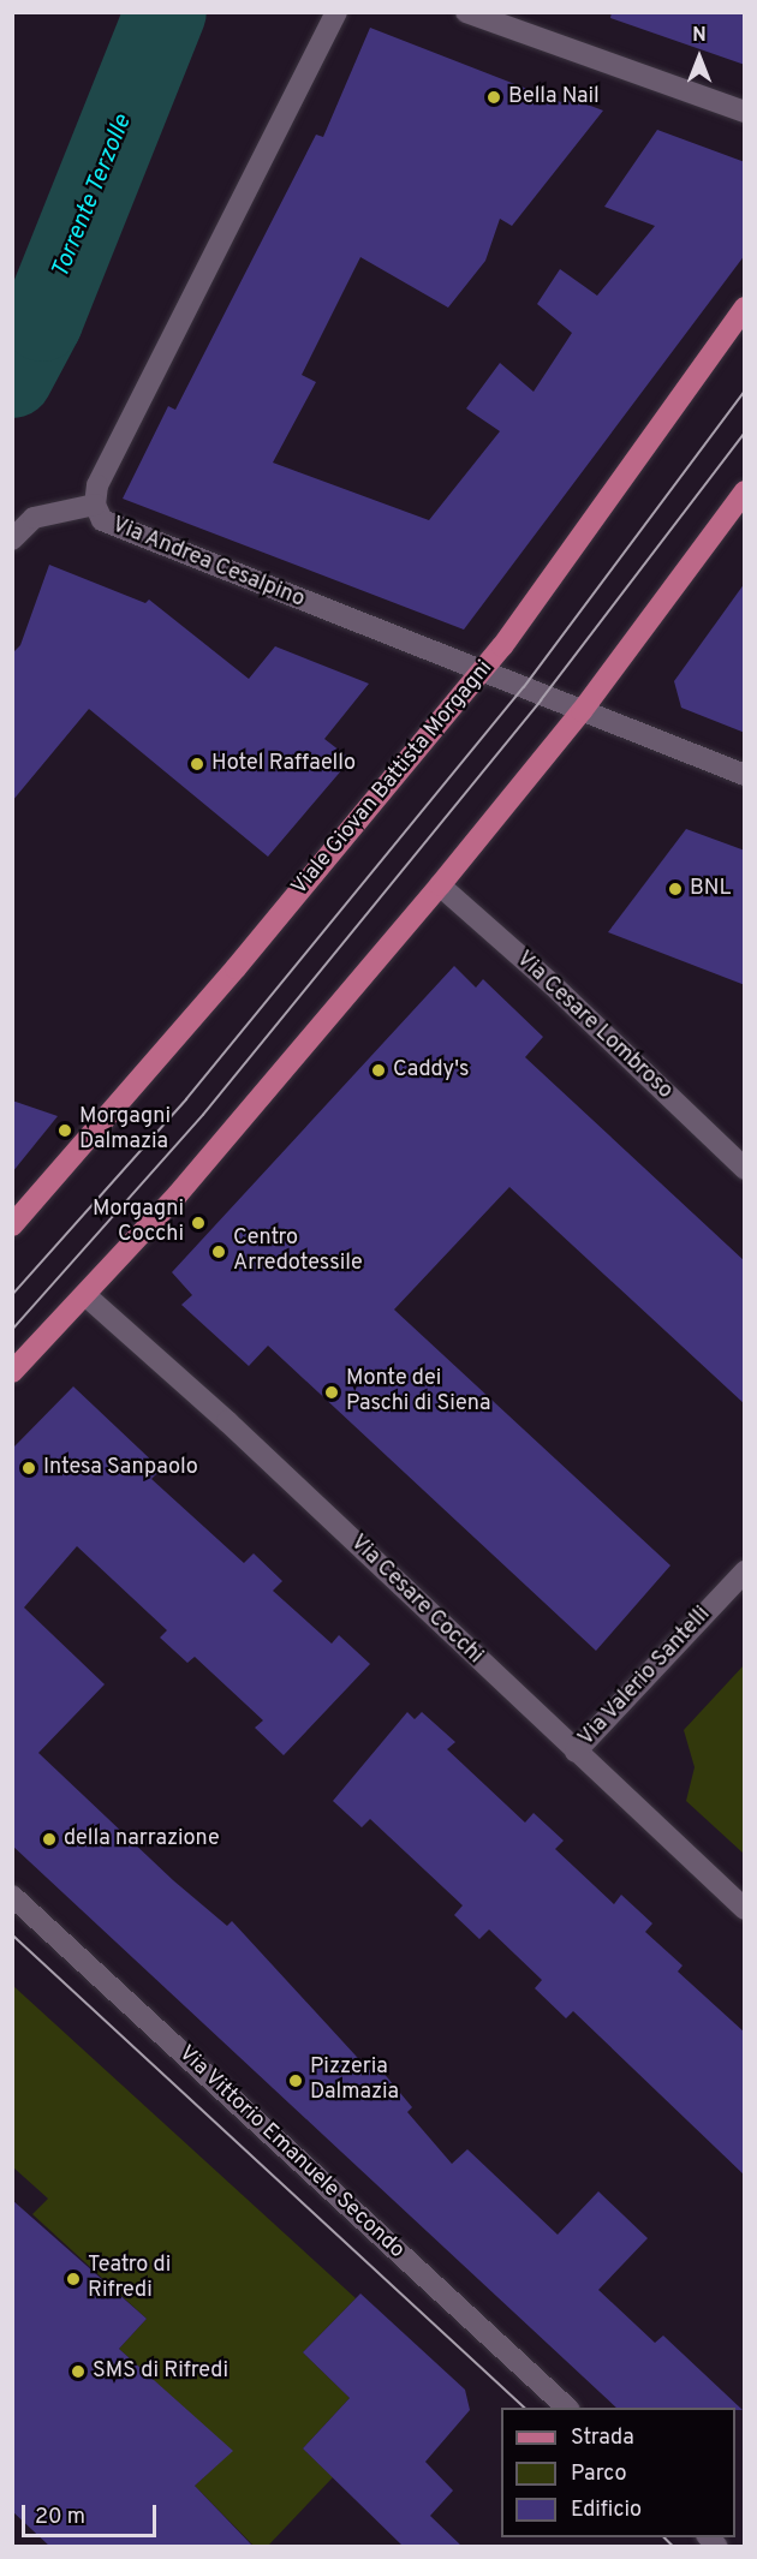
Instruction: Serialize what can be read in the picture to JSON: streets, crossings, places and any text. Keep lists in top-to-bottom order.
{
  "streets": {
    "main road": ["Viale Giovan Battista Morgagni"],
    "street": [
      "Via Andrea Cesalpino",
      "Via Cesare Lombroso",
      "Via Cesare Cocchi",
      "Via Valerio Santelli",
      "Via Vittorio Emanuele Secondo"
    ]
  },
  "crossings": [
    ["Via Andrea Cesalpino", "Viale Giovan Battista Morgagni"],
    ["Via Cesare Cocchi", "Via Valerio Santelli"]
  ],
  "water": ["Torrente Terzolle"],
  "places": [
    "Bella Nail",
    "Hotel Raffaello",
    "BNL",
    "Caddy's",
    "Morgagni Dalmazia",
    "Morgagni Cocchi",
    "Centro Arredotessile",
    "Monte dei Paschi di Siena",
    "Intesa Sanpaolo",
    "della narrazione",
    "Pizzeria Dalmazia",
    "Teatro di Rifredi",
    "SMS di Rifredi"
  ],
  "legend": ["Strada", "Parco", "Edificio"],
  "scale_bar": "20 m",
  "north": "top"
}
